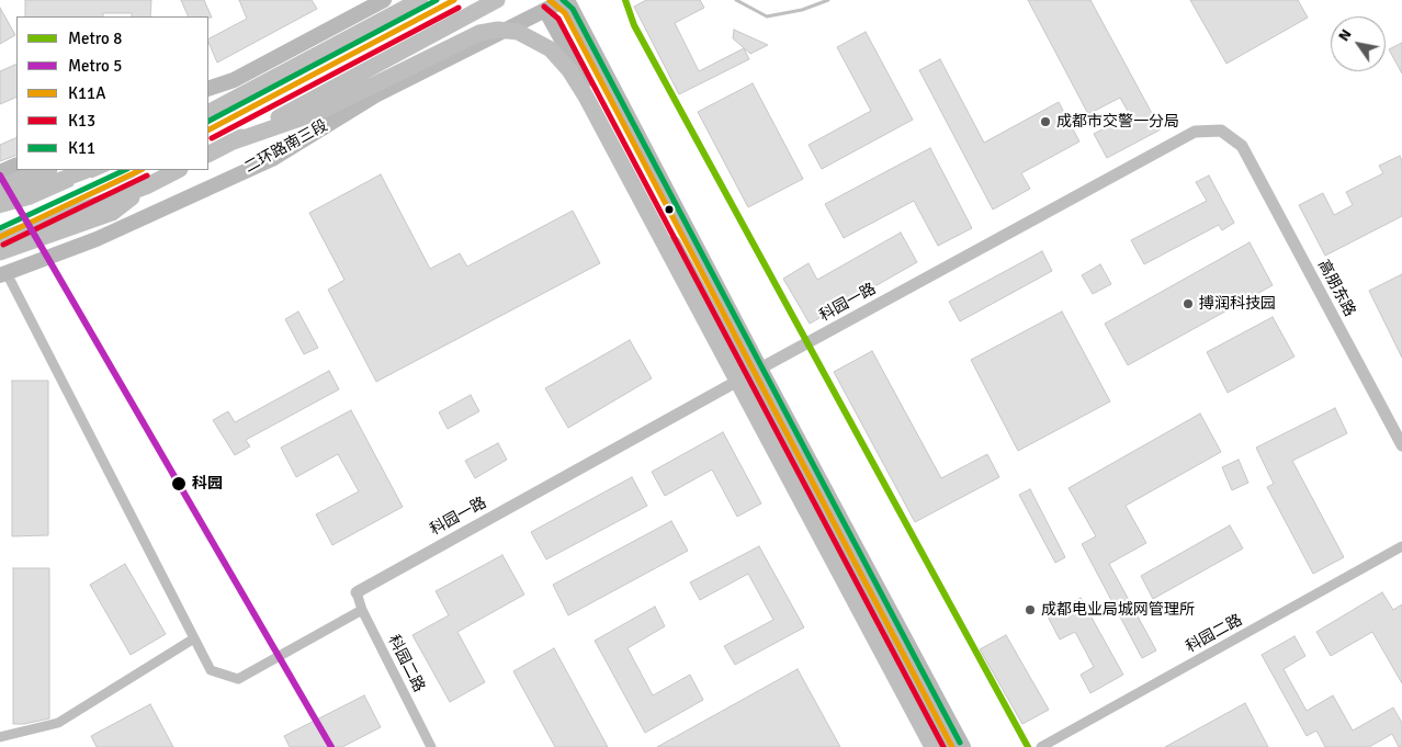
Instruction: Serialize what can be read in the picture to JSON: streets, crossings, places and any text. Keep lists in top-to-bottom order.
{
  "streets": {
    "main road": ["二环路南三段"],
    "street": ["高朋东路", "科园一路", "科园二路"]
  },
  "crossings": [
    ["高朋东路", "科园一路"],
    ["科园一路", "科园二路"]
  ],
  "places": [
    "成都市交警一分局",
    "搏润科技园",
    "科园",
    "成都电业局城网管理所"
  ],
  "lines": [
    "metro line 8",
    "transit line K11A",
    "transit line K11",
    "transit line K13",
    "metro line 5"
  ],
  "legend": [
    "Metro 8",
    "Metro 5",
    "K11A",
    "K13",
    "K11"
  ],
  "north": "top left"
}
